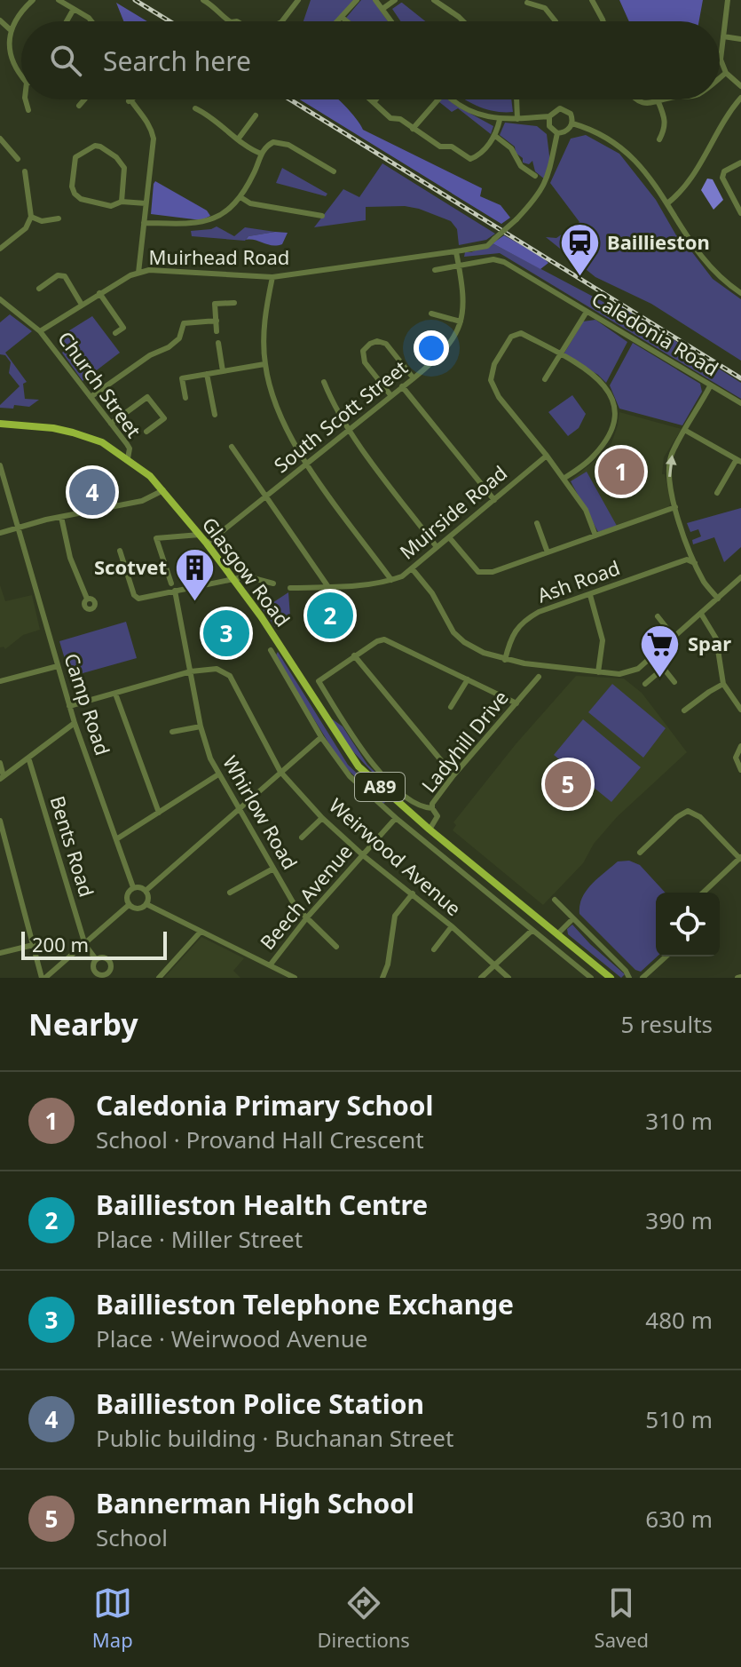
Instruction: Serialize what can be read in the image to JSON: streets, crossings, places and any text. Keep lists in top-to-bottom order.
{
  "streets": {
    "main road": ["Glasgow Road", "A89"],
    "street": [
      "Muirhead Road",
      "Caledonia Road",
      "Church Street",
      "South Scott Street",
      "Muirside Road",
      "Ash Road",
      "Camp Road",
      "Ladyhill Drive",
      "Whirlow Road",
      "Bents Road",
      "Weirwood Avenue",
      "Beech Avenue"
    ]
  },
  "crossings": [
    ["Muirhead Road", "Church Street"],
    ["Muirhead Road", "South Scott Street"],
    ["Caledonia Road", "South Scott Street"],
    ["Church Street", "Glasgow Road"],
    ["South Scott Street", "Glasgow Road"],
    ["Glasgow Road", "Ladyhill Drive"],
    ["Glasgow Road", "Beech Avenue"],
    ["Camp Road", "Weirwood Avenue"],
    ["Whirlow Road", "Weirwood Avenue"],
    ["Whirlow Road", "Beech Avenue"],
    ["Weirwood Avenue", "Beech Avenue"]
  ],
  "places": {
    "station": ["Baillieston"],
    "building": ["Scotvet"],
    "supermarket": ["Spar"]
  },
  "scale_bar": "200 m",
  "page": {
    "search": "Search here",
    "pins": [
      "1",
      "4",
      "2",
      "3",
      "5"
    ],
    "scale": "200 m",
    "heading": ["Nearby", "5 results"],
    "list": [
      {
        "mark": "1",
        "name": "Caledonia Primary School",
        "note": "School · Provand Hall Crescent",
        "value": "310 m"
      },
      {
        "mark": "2",
        "name": "Baillieston Health Centre",
        "note": "Place · Miller Street",
        "value": "390 m"
      },
      {
        "mark": "3",
        "name": "Baillieston Telephone Exchange",
        "note": "Place · Weirwood Avenue",
        "value": "480 m"
      },
      {
        "mark": "4",
        "name": "Baillieston Police Station",
        "note": "Public building · Buchanan Street",
        "value": "510 m"
      },
      {
        "mark": "5",
        "name": "Bannerman High School",
        "note": "School",
        "value": "630 m"
      }
    ],
    "nav": ["Map", "Directions", "Saved"]
  }
}
